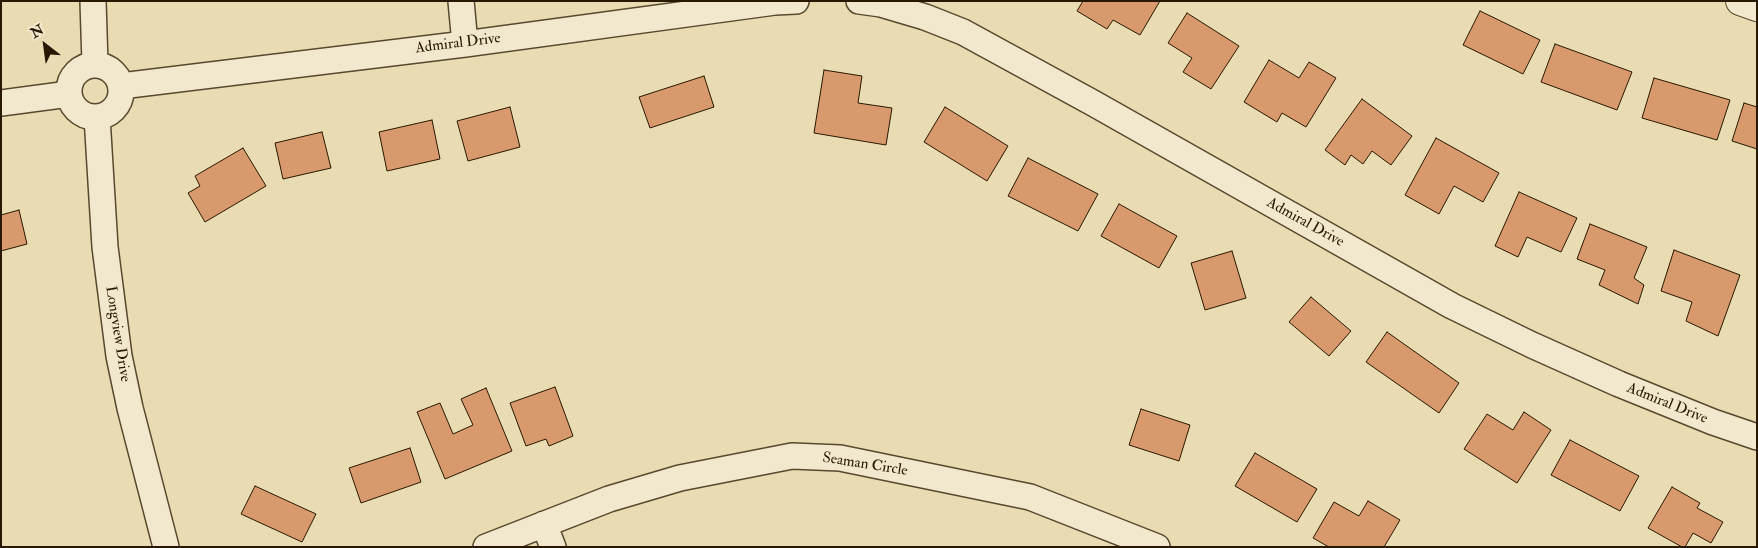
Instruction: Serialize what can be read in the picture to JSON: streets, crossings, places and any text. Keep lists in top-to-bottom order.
{
  "streets": {
    "street": ["Admiral Drive", "Longview Drive", "Seaman Circle"]
  },
  "crossings": [
    ["Admiral Drive", "Longview Drive"]
  ],
  "north": "top left"
}
